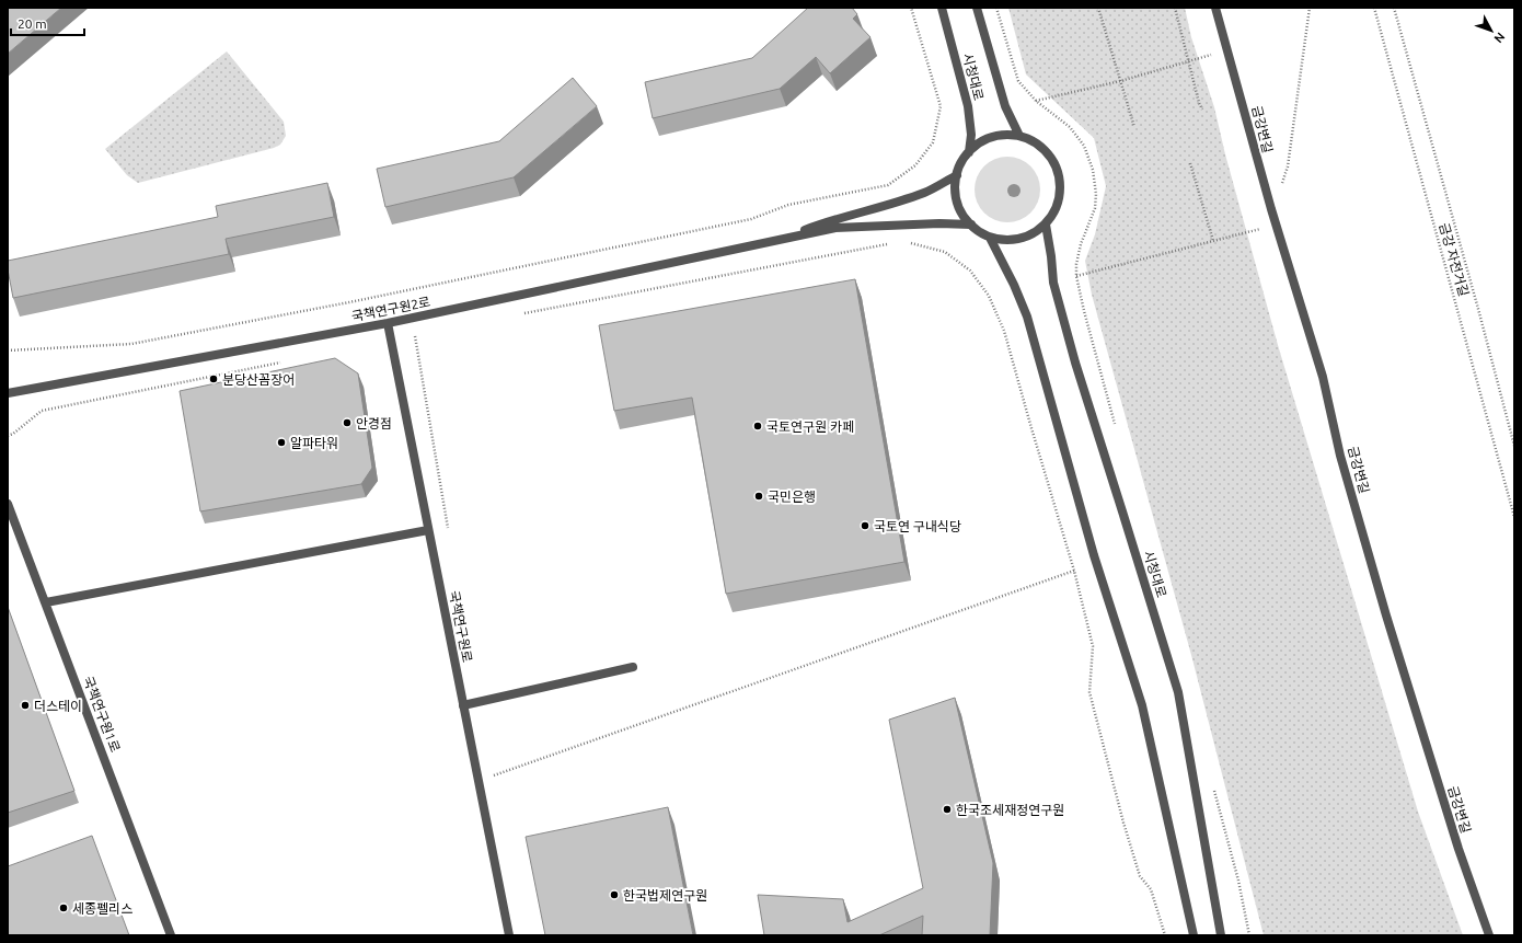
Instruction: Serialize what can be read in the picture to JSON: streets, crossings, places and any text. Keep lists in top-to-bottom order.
{
  "streets": {
    "street": [
      "시청대로",
      "금강변길",
      "국책연구원2로",
      "국책연구원로",
      "국책연구원1로"
    ],
    "path": ["금강 자전거길"]
  },
  "crossings": [
    ["국책연구원2로", "국책연구원로"]
  ],
  "places": [
    "분당산꼼장어",
    "안경점",
    "국토연구원 카페",
    "알파타워",
    "국민은행",
    "국토연 구내식당",
    "더스테이",
    "한국조세재정연구원",
    "한국법제연구원",
    "세종펠리스"
  ],
  "scale_bar": "20 m",
  "north": "bottom right"
}
